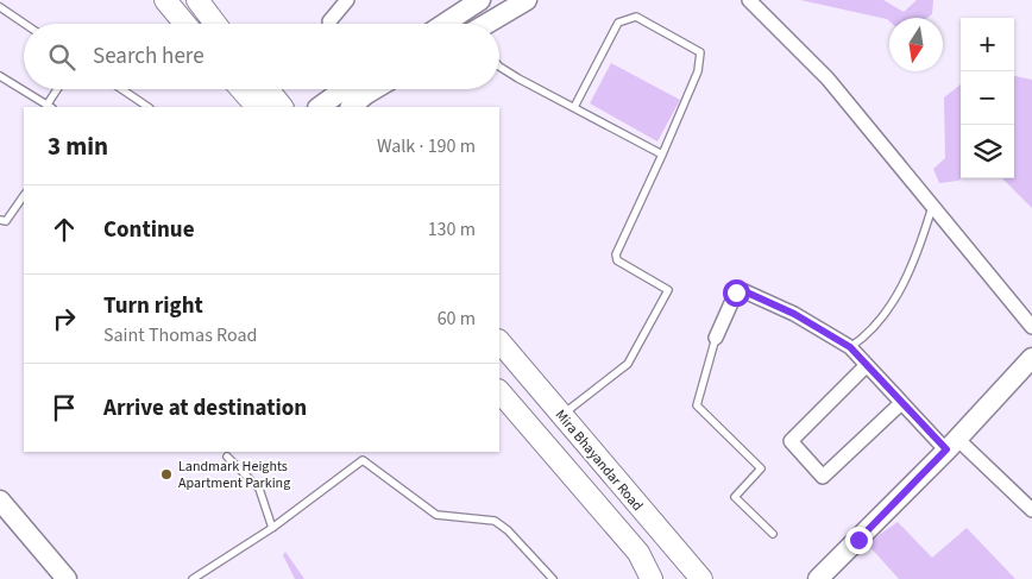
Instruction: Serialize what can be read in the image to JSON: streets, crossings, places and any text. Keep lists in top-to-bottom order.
{
  "streets": {
    "main road": ["Mira Bhayandar Road"]
  },
  "places": ["Landmark Heights Apartment Parking"],
  "north": "bottom",
  "page": {
    "map_buttons": ["+", "−"],
    "search": "Search here",
    "heading": ["3 min", "Walk · 190 m"],
    "list": [
      ["Continue", "130 m"],
      ["Turn right", "Saint Thomas Road", "60 m"],
      "Arrive at destination"
    ]
  }
}
